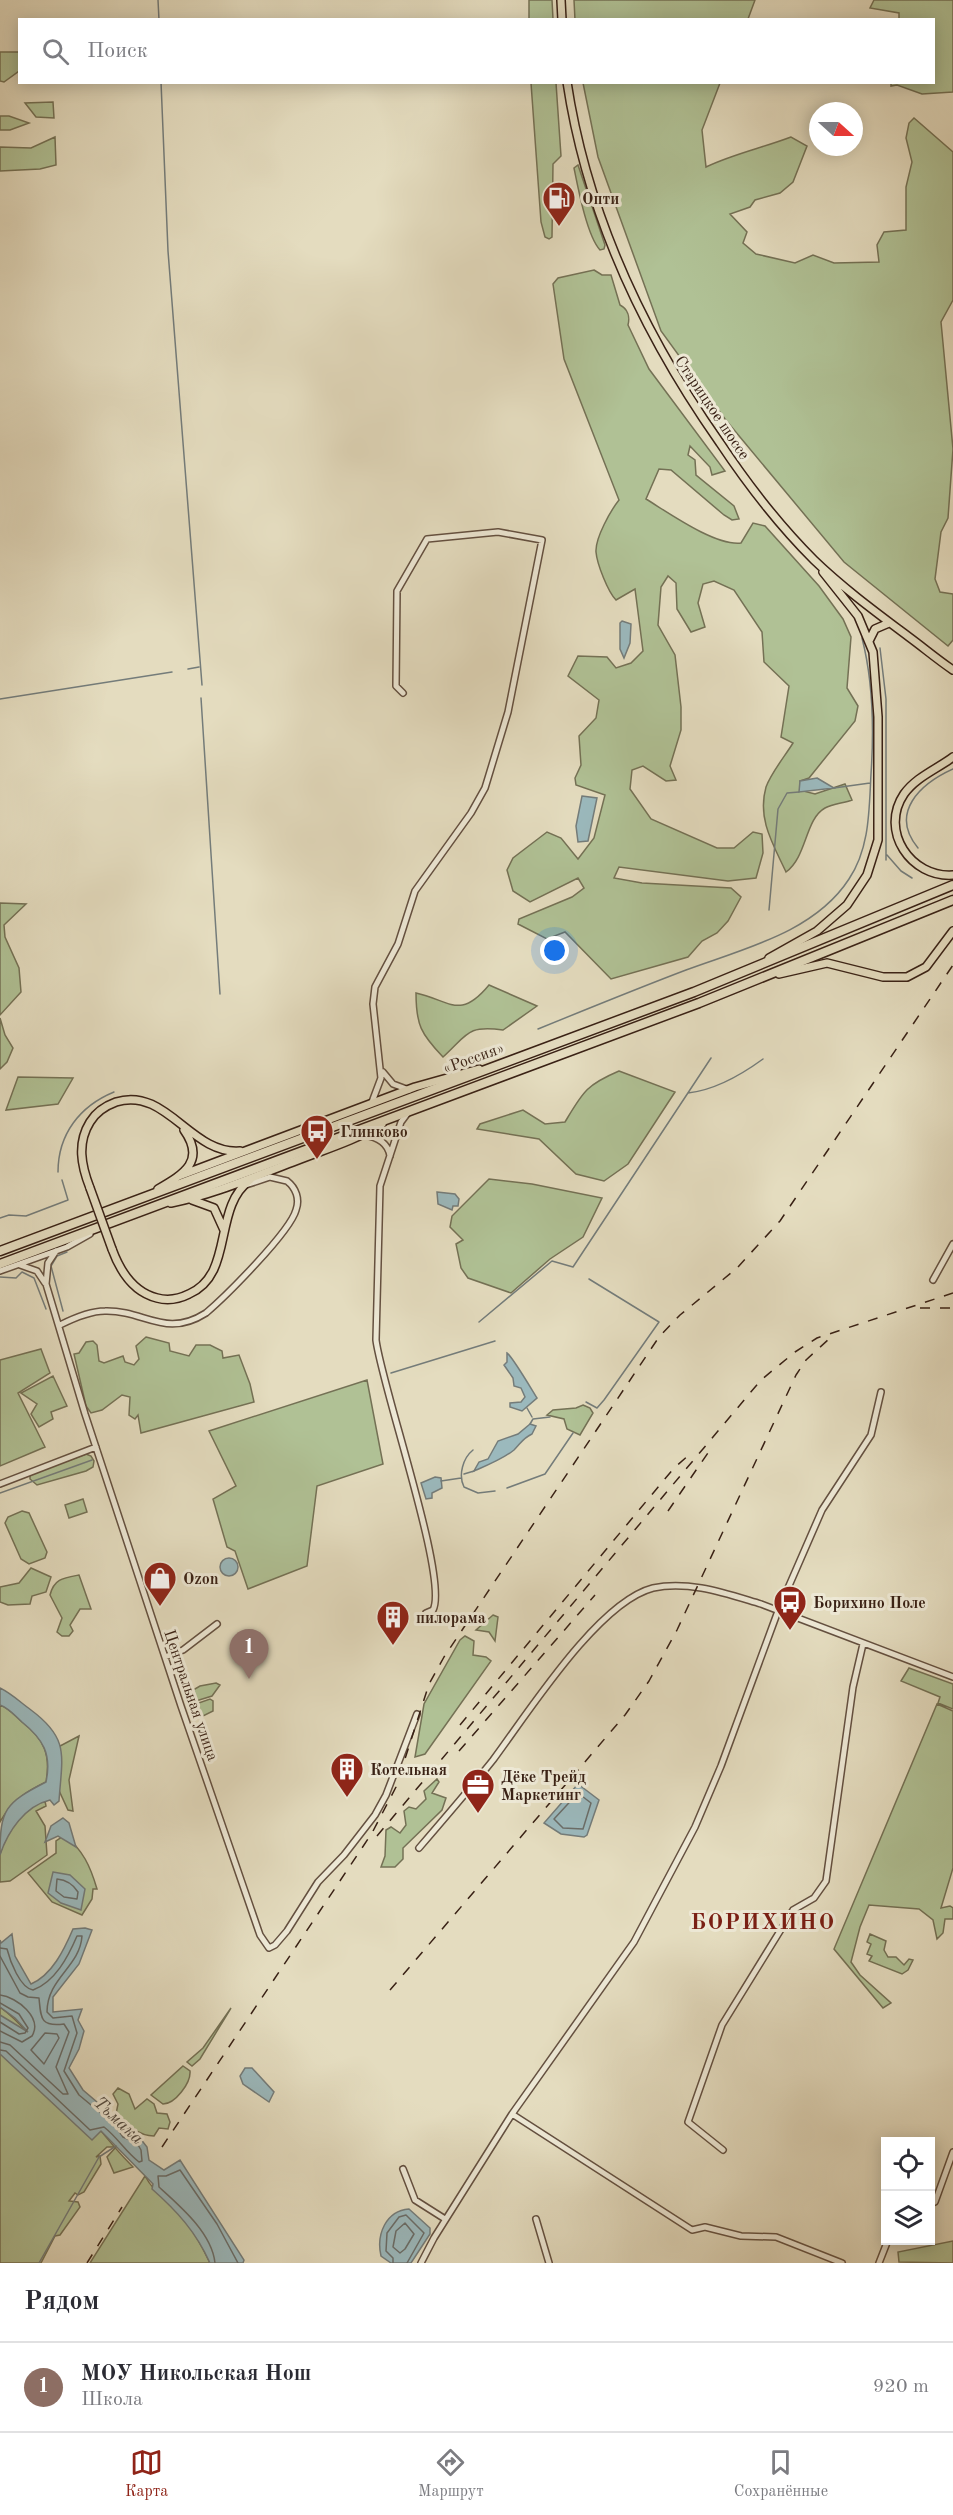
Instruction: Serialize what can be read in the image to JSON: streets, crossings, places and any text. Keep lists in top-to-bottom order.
{
  "streets": {
    "highway": ["«Россия»"],
    "main road": ["Старицкое шоссе"],
    "street": ["Центральная улица"]
  },
  "districts": ["БОРИХИНО"],
  "water": ["Тьмака"],
  "places": {
    "fuel station": ["Опти"],
    "bus stop": ["Глинково", "Борихино Поле"],
    "shop": ["Ozon"],
    "building": ["пилорама", "Котельная"],
    "office": ["Дёке Трейд Маркетинг"]
  },
  "north": "right",
  "page": {
    "search": "Поиск",
    "pins": "1",
    "heading": "Рядом",
    "list": [
      {
        "mark": "1",
        "name": "МОУ Никольская Нош",
        "note": "Школа",
        "value": "920 m"
      }
    ],
    "nav": ["Карта", "Маршрут", "Сохранённые"]
  }
}
